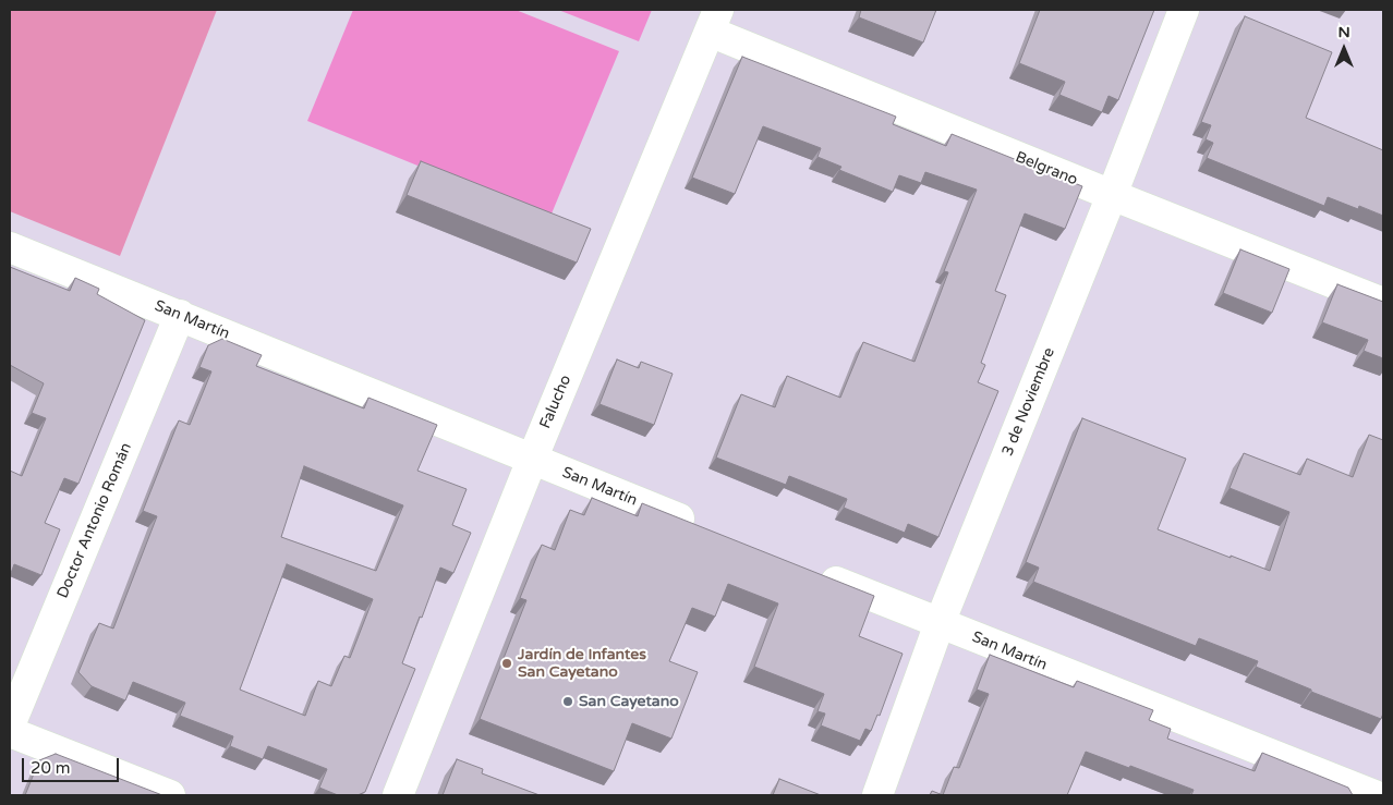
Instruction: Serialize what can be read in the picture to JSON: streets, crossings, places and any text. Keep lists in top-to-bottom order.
{
  "streets": {
    "street": [
      "Belgrano",
      "San Martín",
      "Falucho",
      "3 de Noviembre",
      "Doctor Antonio Román"
    ]
  },
  "crossings": [
    ["Belgrano", "Falucho"],
    ["Belgrano", "3 de Noviembre"],
    ["San Martín", "Falucho"],
    ["San Martín", "3 de Noviembre"],
    ["San Martín", "Doctor Antonio Román"]
  ],
  "places": ["Jardín de Infantes San Cayetano", "San Cayetano"],
  "scale_bar": "20 m",
  "north": "top"
}
